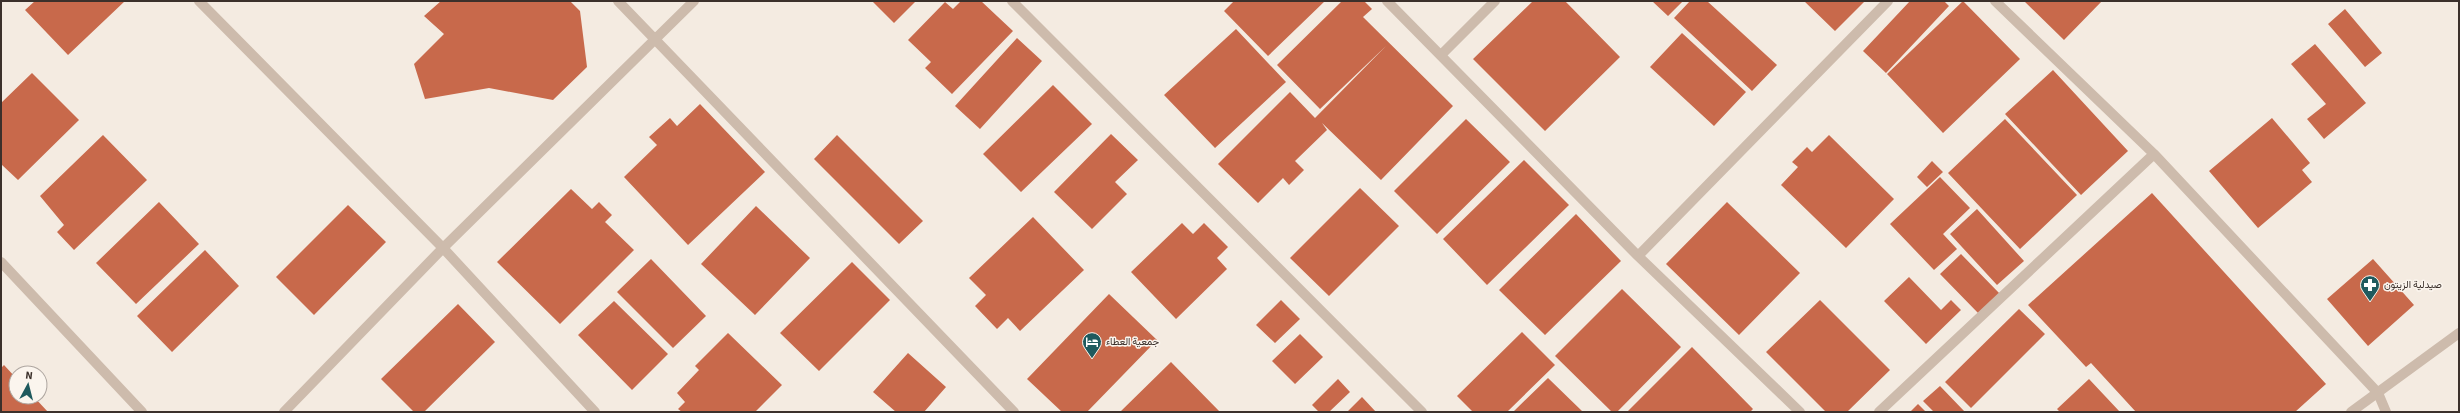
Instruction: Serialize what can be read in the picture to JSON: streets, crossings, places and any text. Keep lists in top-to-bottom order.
{
  "places": {
    "pharmacy": ["صيدلية الزيتون"],
    "hotel": ["جمعية العطاء"]
  },
  "north": "top"
}
